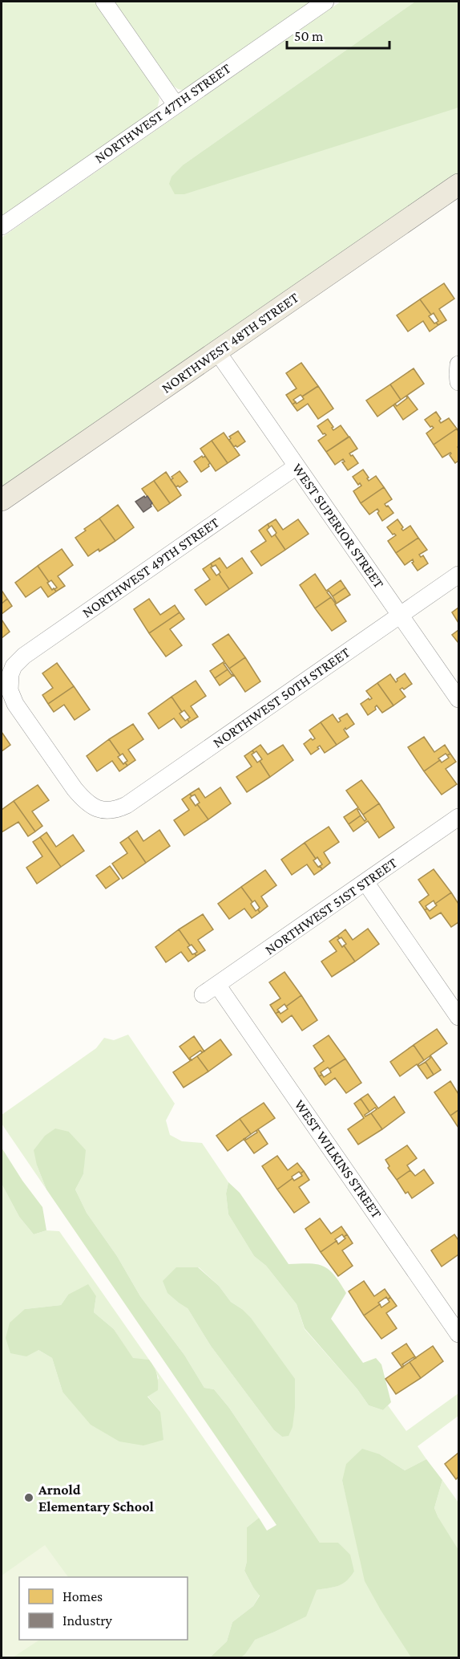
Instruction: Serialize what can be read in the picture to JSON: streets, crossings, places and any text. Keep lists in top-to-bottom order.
{
  "streets": {
    "main road": ["NORTHWEST 48TH STREET"],
    "street": [
      "NORTHWEST 47TH STREET",
      "WEST SUPERIOR STREET",
      "NORTHWEST 49TH STREET",
      "NORTHWEST 50TH STREET",
      "NORTHWEST 51ST STREET",
      "WEST WILKINS STREET"
    ]
  },
  "crossings": [
    ["NORTHWEST 48TH STREET", "WEST SUPERIOR STREET"],
    ["WEST SUPERIOR STREET", "NORTHWEST 49TH STREET"],
    ["WEST SUPERIOR STREET", "NORTHWEST 50TH STREET"],
    ["NORTHWEST 49TH STREET", "NORTHWEST 50TH STREET"],
    ["NORTHWEST 51ST STREET", "WEST WILKINS STREET"]
  ],
  "places": ["Arnold Elementary School"],
  "legend": ["Homes", "Industry"],
  "scale_bar": "50 m"
}
